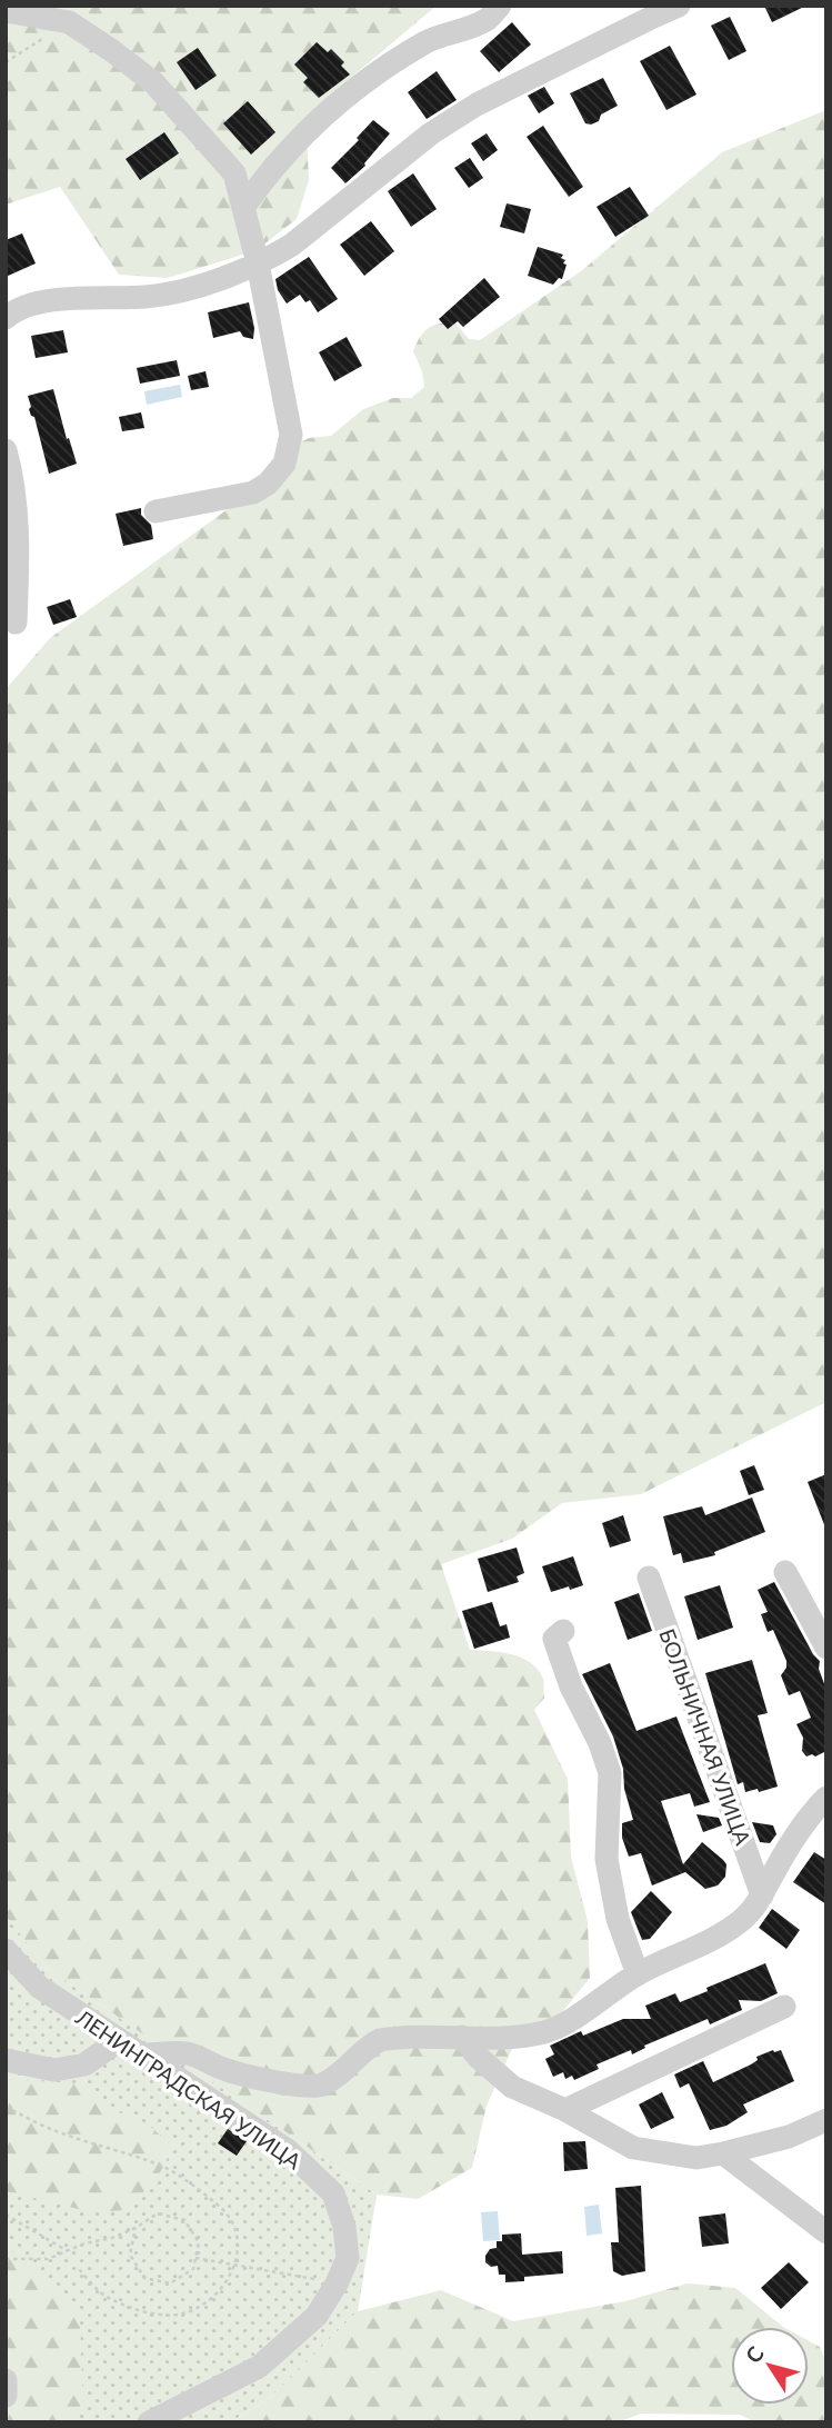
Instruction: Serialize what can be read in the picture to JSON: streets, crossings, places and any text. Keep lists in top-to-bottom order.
{
  "streets": {
    "street": ["БОЛЬНИЧНАЯ УЛИЦА", "ЛЕНИНГРАДСКАЯ УЛИЦА"]
  },
  "north": "top left"
}
